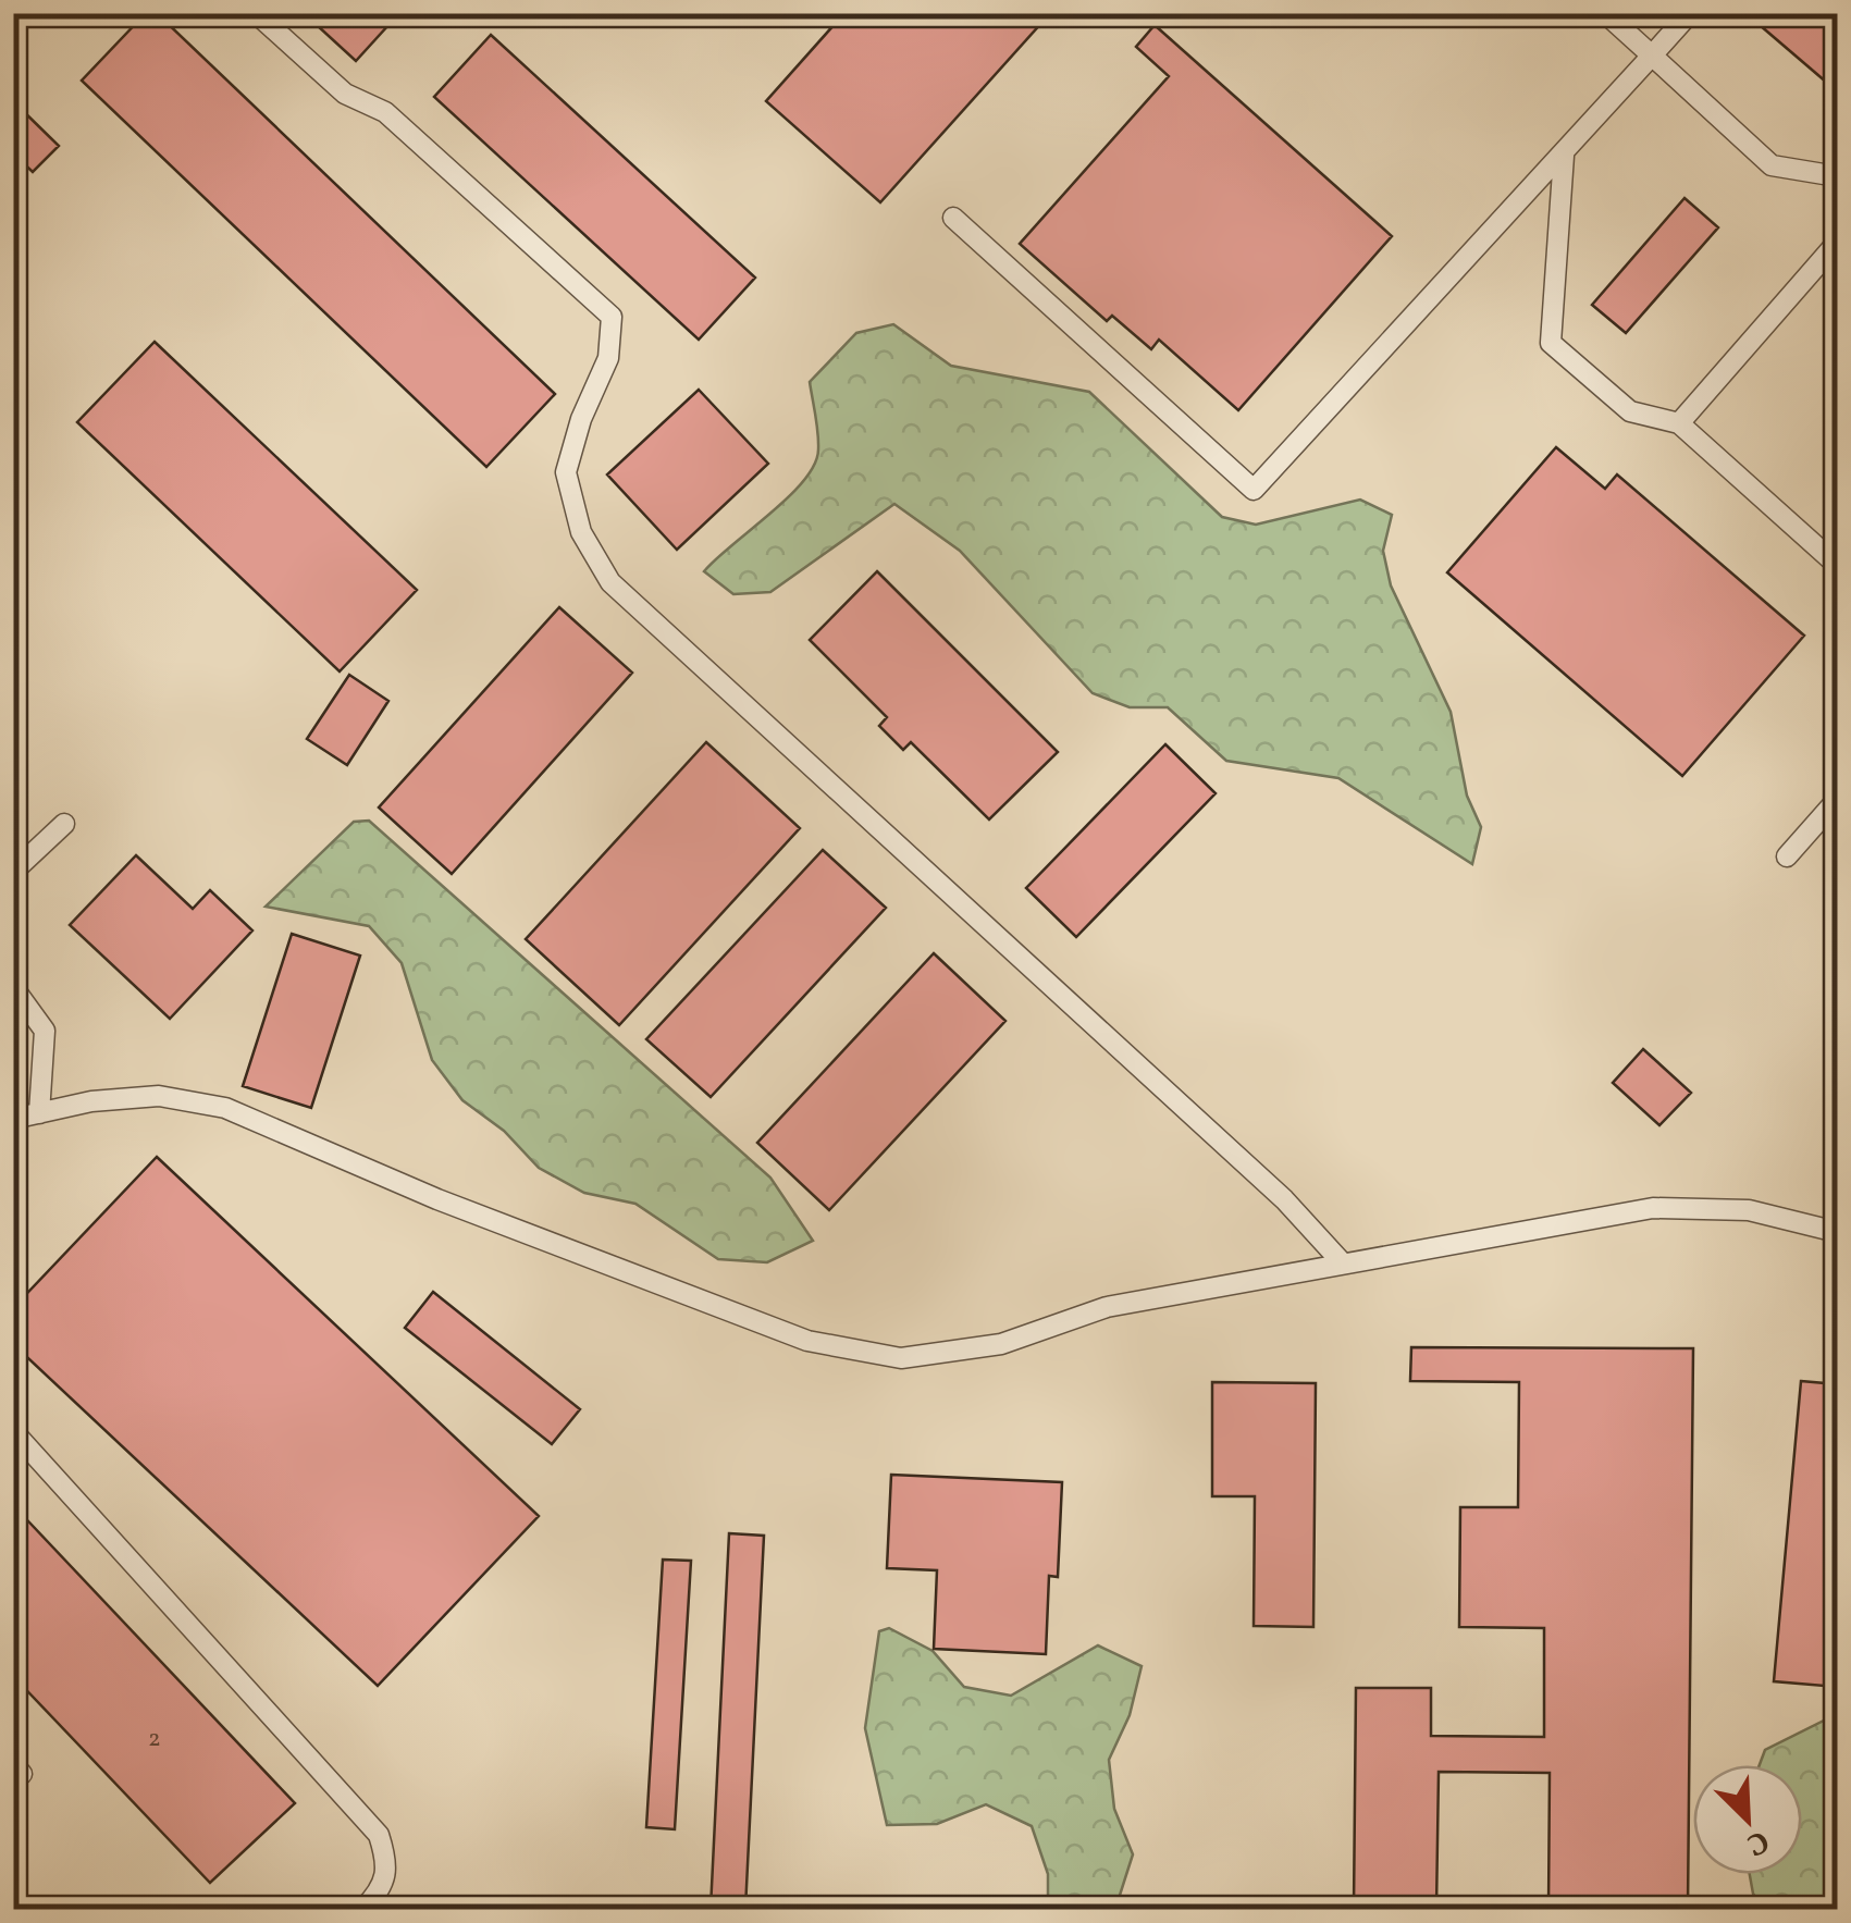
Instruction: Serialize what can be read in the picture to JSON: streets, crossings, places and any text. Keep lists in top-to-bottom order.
{
  "house_numbers": ["2"],
  "north": "bottom right"
}
